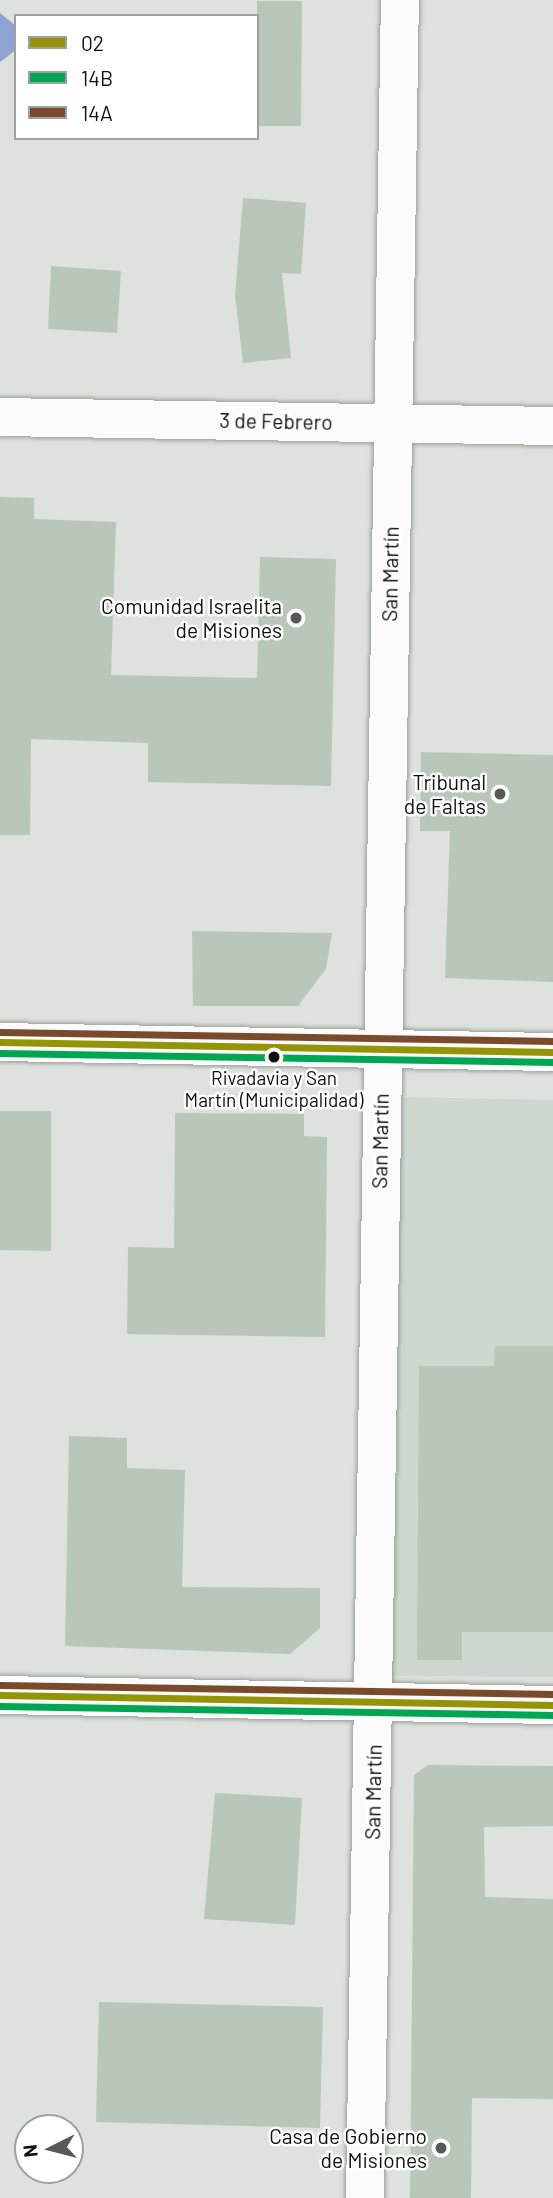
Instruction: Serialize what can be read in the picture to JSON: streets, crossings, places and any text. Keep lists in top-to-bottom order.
{
  "streets": {
    "street": ["3 de Febrero", "San Martín"]
  },
  "crossings": [
    ["3 de Febrero", "San Martín"]
  ],
  "places": [
    "Comunidad Israelita de Misiones",
    "Tribunal de Faltas",
    "Rivadavia y San Martín (Municipalidad)",
    "Casa de Gobierno de Misiones"
  ],
  "lines": ["transit line 14A", "transit line 02", "transit line 14B"],
  "legend": ["02", "14B", "14A"],
  "north": "left"
}
